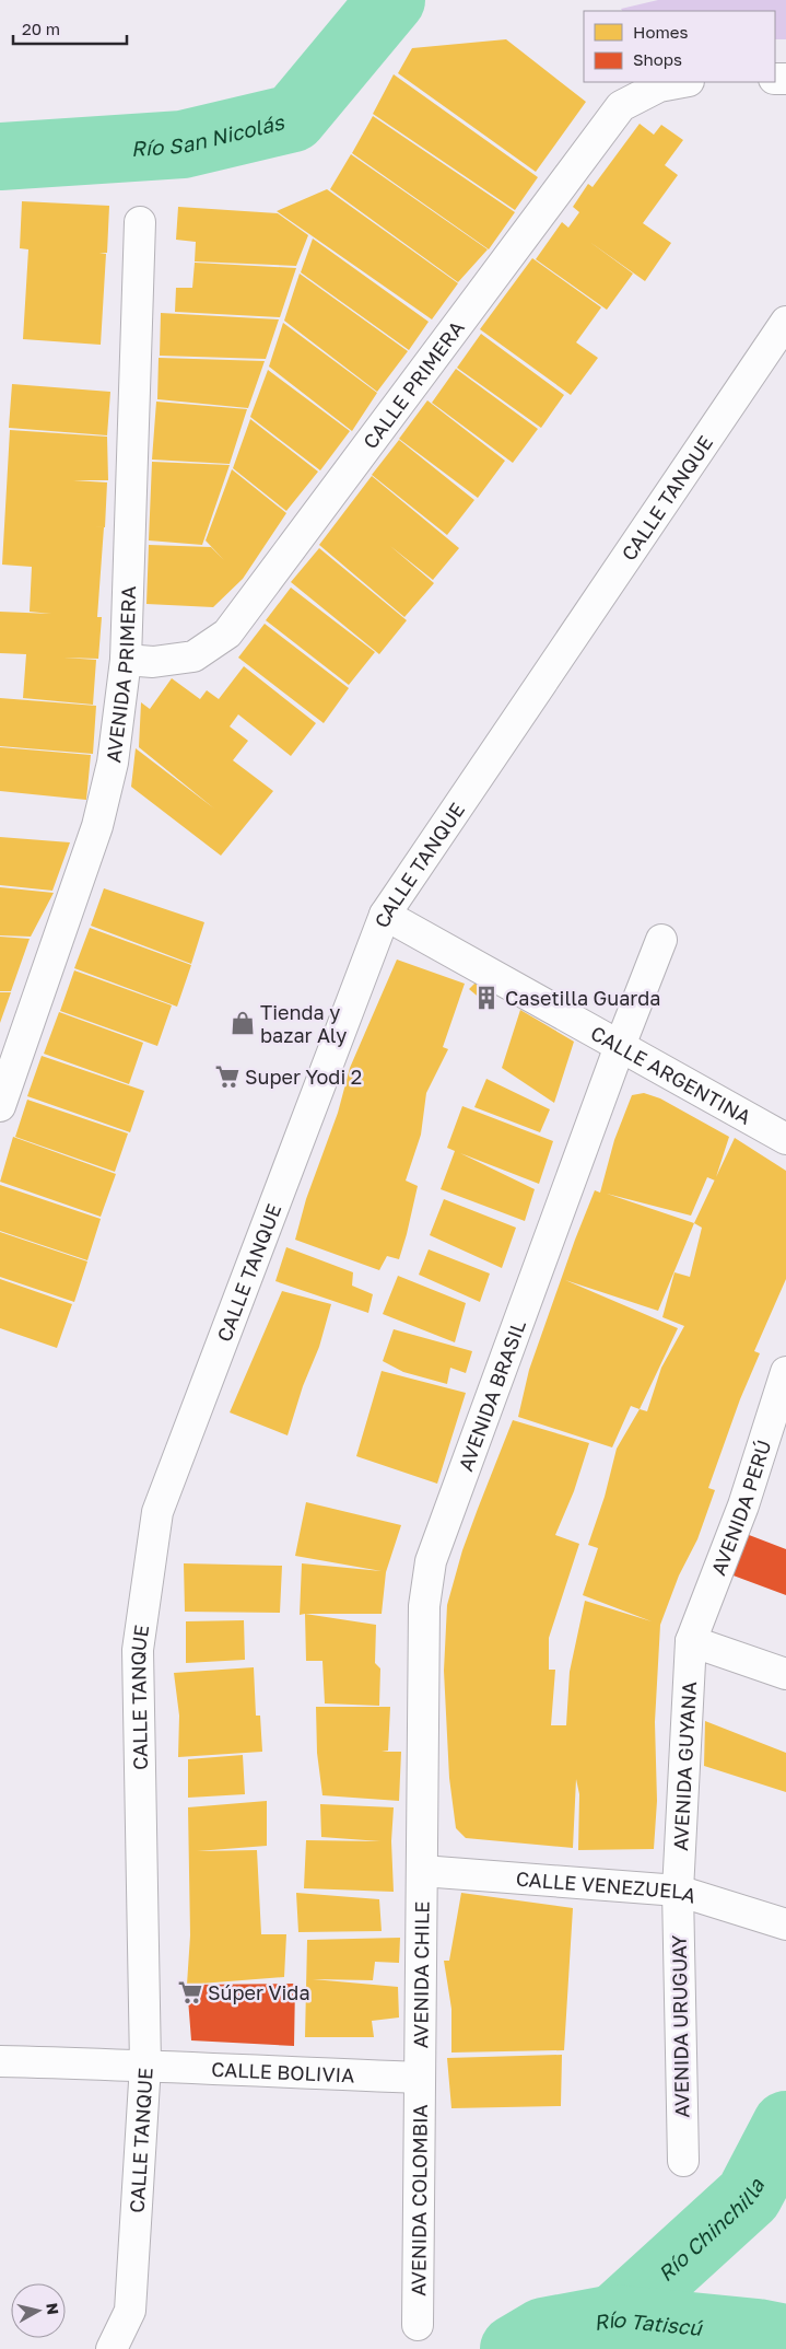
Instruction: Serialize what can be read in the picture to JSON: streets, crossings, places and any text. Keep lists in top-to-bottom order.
{
  "streets": {
    "street": [
      "CALLE PRIMERA",
      "CALLE TANQUE",
      "AVENIDA PRIMERA",
      "CALLE ARGENTINA",
      "AVENIDA BRASIL",
      "AVENIDA PERÚ",
      "AVENIDA GUYANA",
      "CALLE VENEZUELA",
      "AVENIDA CHILE",
      "AVENIDA URUGUAY",
      "CALLE BOLIVIA",
      "AVENIDA COLOMBIA"
    ]
  },
  "crossings": [
    ["CALLE PRIMERA", "AVENIDA PRIMERA"],
    ["CALLE TANQUE", "CALLE ARGENTINA"],
    ["CALLE TANQUE", "CALLE BOLIVIA"],
    ["CALLE ARGENTINA", "AVENIDA BRASIL"],
    ["AVENIDA BRASIL", "CALLE VENEZUELA"],
    ["AVENIDA BRASIL", "AVENIDA CHILE"],
    ["AVENIDA PERÚ", "AVENIDA GUYANA"],
    ["AVENIDA GUYANA", "CALLE VENEZUELA"],
    ["AVENIDA GUYANA", "AVENIDA URUGUAY"],
    ["CALLE VENEZUELA", "AVENIDA CHILE"],
    ["CALLE VENEZUELA", "AVENIDA URUGUAY"],
    ["AVENIDA CHILE", "CALLE BOLIVIA"],
    ["AVENIDA CHILE", "AVENIDA COLOMBIA"],
    ["CALLE BOLIVIA", "AVENIDA COLOMBIA"]
  ],
  "water": ["Río San Nicolás", "Río Chinchilla", "Río Tatiscú"],
  "places": {
    "building": ["Casetilla Guarda"],
    "shop": ["Tienda y bazar Aly"],
    "supermarket": ["Super Yodi 2", "Súper Vida"]
  },
  "legend": ["Homes", "Shops"],
  "scale_bar": "20 m",
  "north": "right"
}
